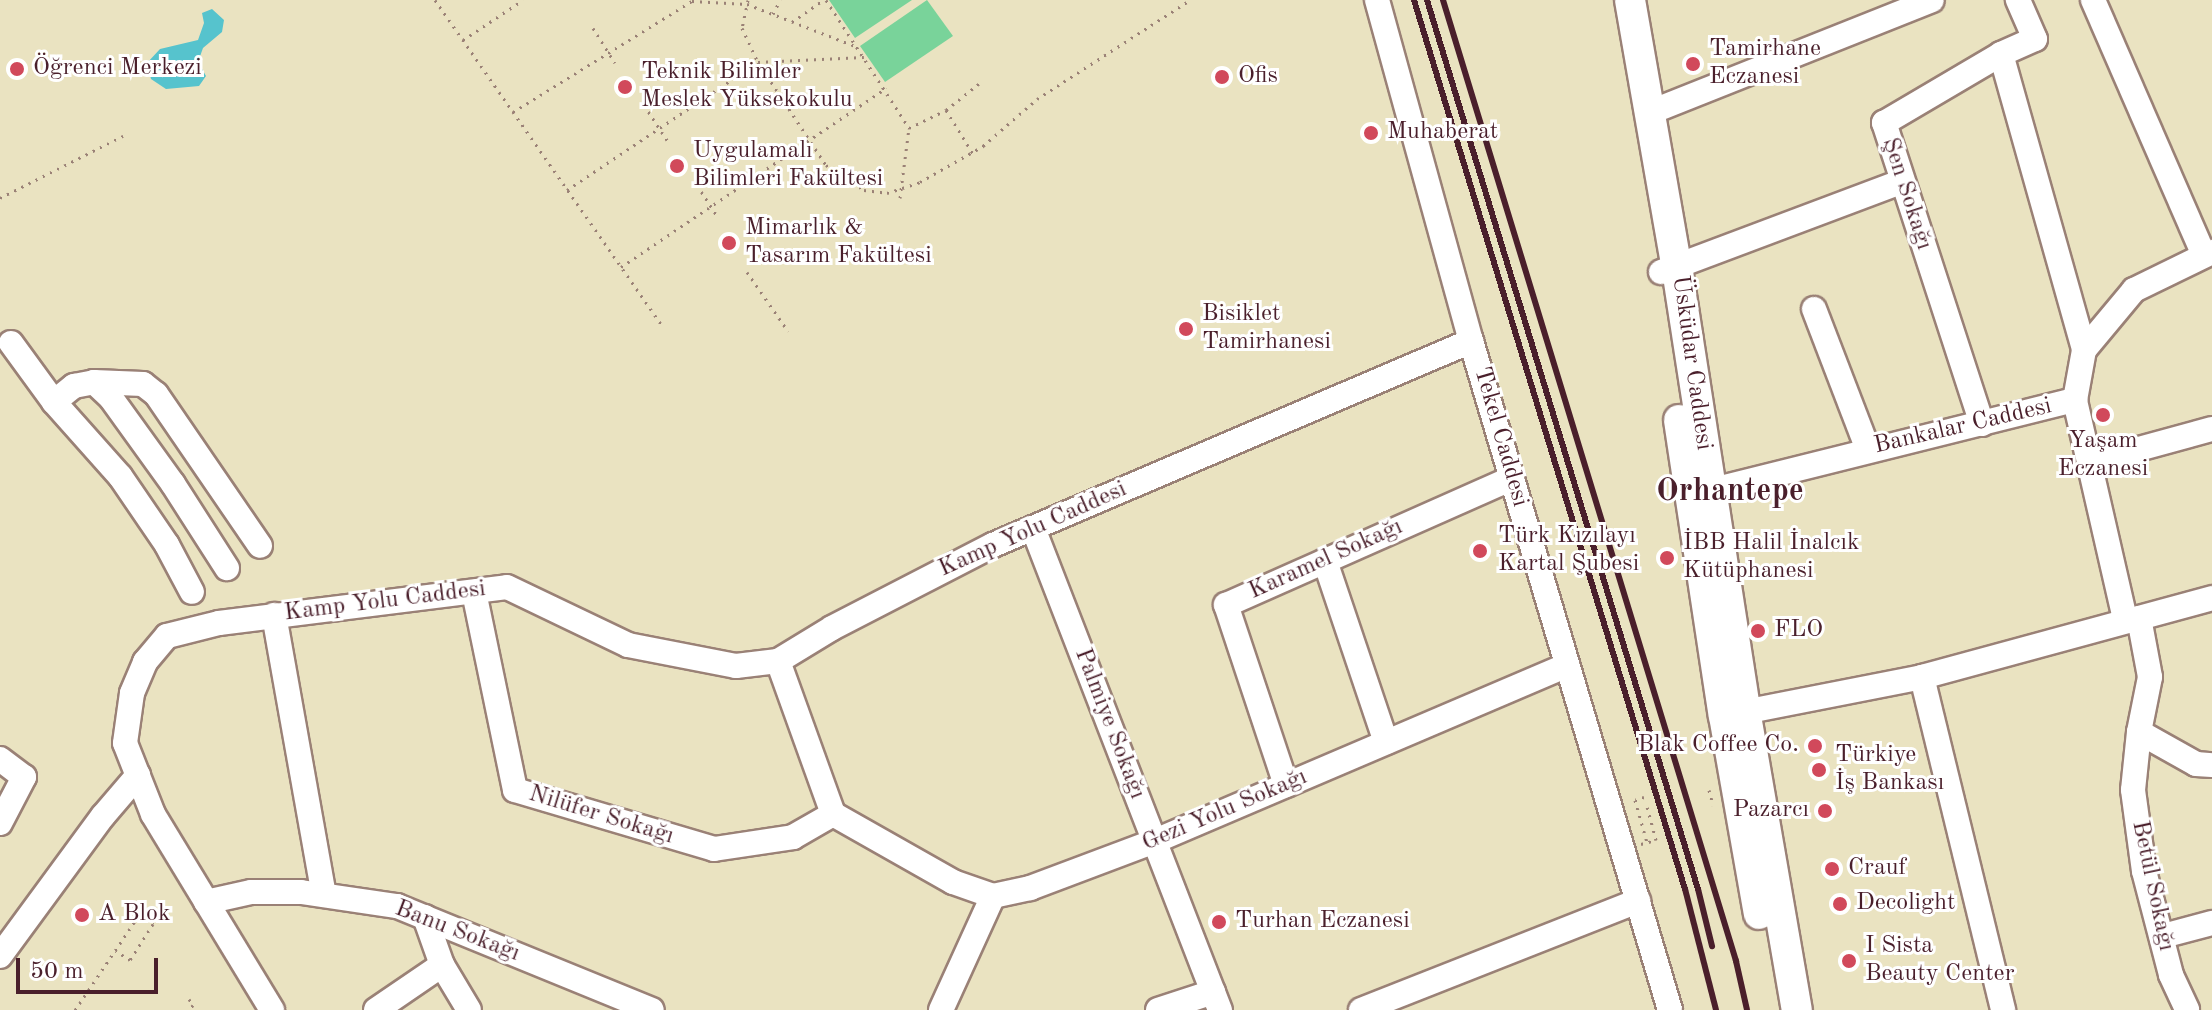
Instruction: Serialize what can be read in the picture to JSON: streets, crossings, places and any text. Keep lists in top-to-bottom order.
{
  "streets": {
    "main road": ["Üsküdar Caddesi"],
    "street": [
      "Şen Sokağı",
      "Bankalar Caddesi",
      "Tekel Caddesi",
      "Kamp Yolu Caddesi",
      "Karamel Sokağı",
      "Palmiye Sokağı",
      "Gezi Yolu Sokağı",
      "Nilüfer Sokağı",
      "Betül Sokağı",
      "Banu Sokağı"
    ]
  },
  "crossings": [
    ["Şen Sokağı", "Bankalar Caddesi"],
    ["Üsküdar Caddesi", "Bankalar Caddesi"],
    ["Bankalar Caddesi", "Betül Sokağı"],
    ["Tekel Caddesi", "Kamp Yolu Caddesi"],
    ["Tekel Caddesi", "Karamel Sokağı"],
    ["Tekel Caddesi", "Gezi Yolu Sokağı"],
    ["Kamp Yolu Caddesi", "Palmiye Sokağı"],
    ["Kamp Yolu Caddesi", "Nilüfer Sokağı"],
    ["Kamp Yolu Caddesi", "Banu Sokağı"],
    ["Karamel Sokağı", "Gezi Yolu Sokağı"],
    ["Palmiye Sokağı", "Gezi Yolu Sokağı"]
  ],
  "districts": ["Orhantepe"],
  "places": [
    "Tamirhane Eczanesi",
    "Öğrenci Merkezi",
    "Ofis",
    "Teknik Bilimler Meslek Yüksekokulu",
    "Muhaberat",
    "Uygulamalı Bilimleri Fakültesi",
    "Mimarlık & Tasarım Fakültesi",
    "Bisiklet Tamirhanesi",
    "Yaşam Eczanesi",
    "Türk Kızılayı Kartal Şubesi",
    "İBB Halil İnalcık Kütüphanesi",
    "FLO",
    "Blak Coffee Co.",
    "Türkiye İş Bankası",
    "Pazarcı",
    "Crauf",
    "Decolight",
    "A Blok",
    "Turhan Eczanesi",
    "I Sista Beauty Center"
  ],
  "scale_bar": "50 m"
}
